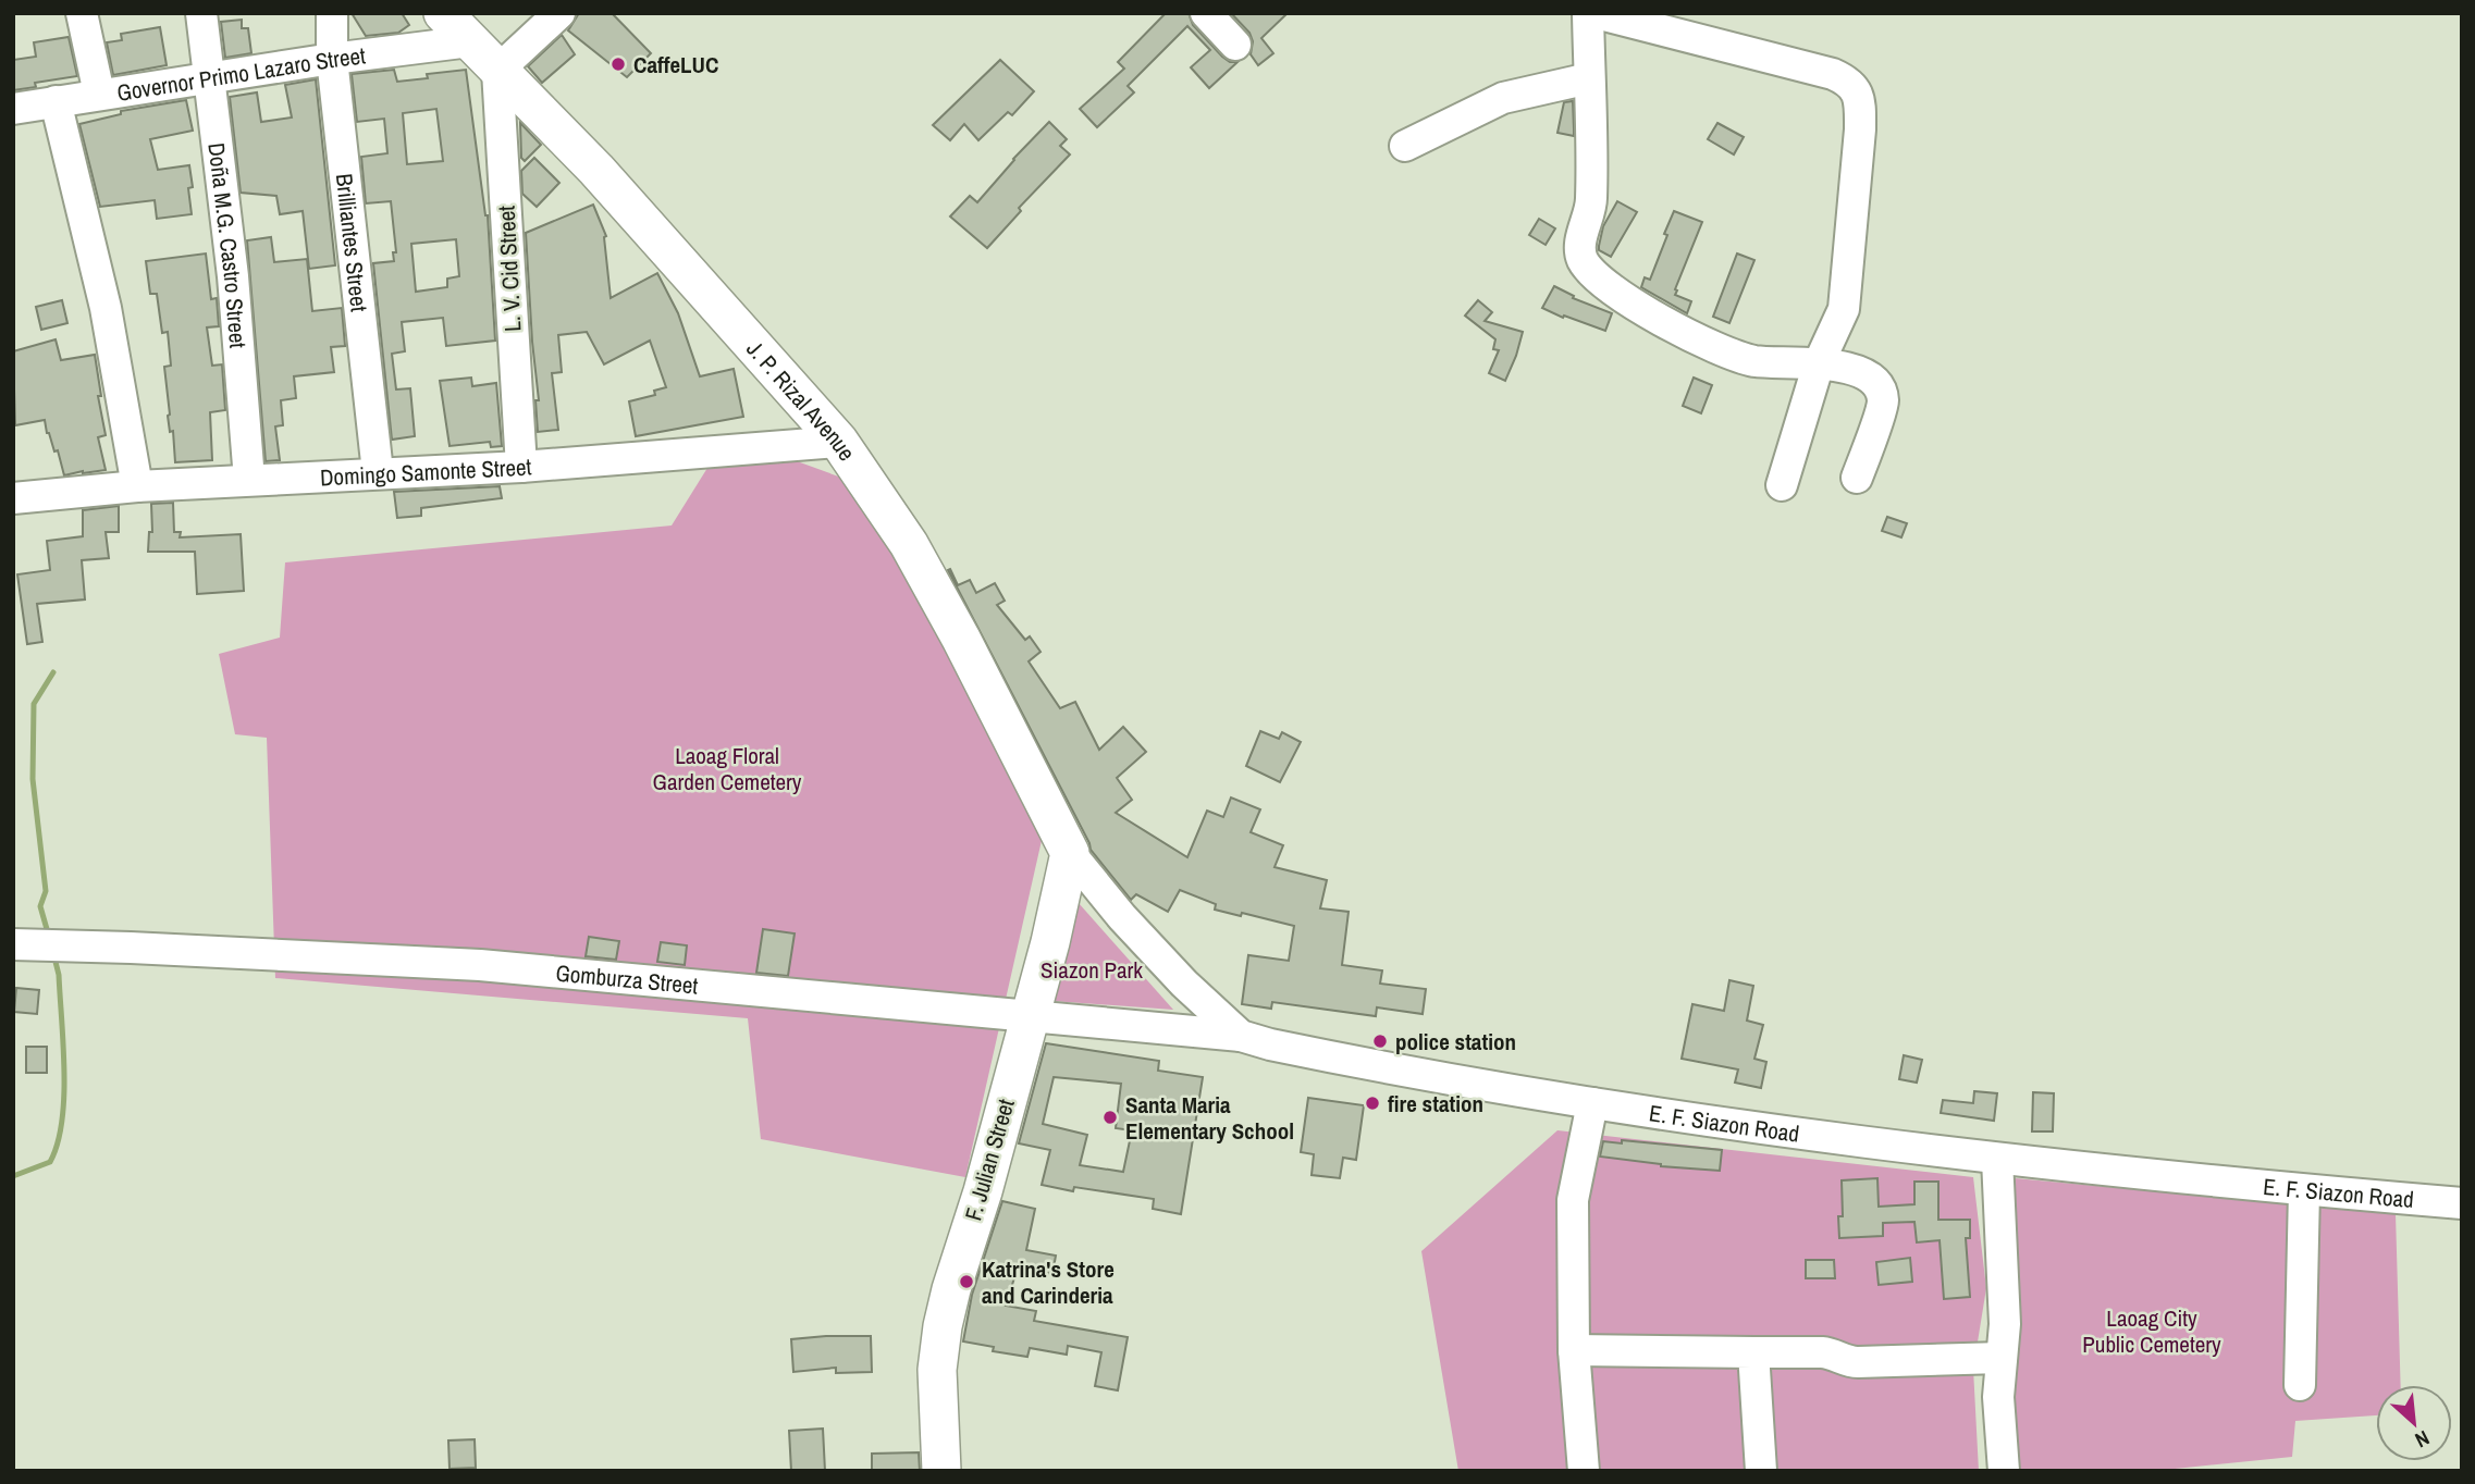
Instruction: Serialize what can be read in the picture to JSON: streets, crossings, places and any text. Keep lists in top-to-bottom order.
{
  "streets": {
    "main road": ["J. P. Rizal Avenue", "F. Julian Street"],
    "street": [
      "Governor Primo Lazaro Street",
      "Brilliantes Street",
      "Doña M.G. Castro Street",
      "L. V. Cid Street",
      "Domingo Samonte Street",
      "Gomburza Street",
      "E. F. Siazon Road"
    ]
  },
  "crossings": [
    ["Governor Primo Lazaro Street", "Brilliantes Street"],
    ["Governor Primo Lazaro Street", "Doña M.G. Castro Street"],
    ["Governor Primo Lazaro Street", "J. P. Rizal Avenue"],
    ["Brilliantes Street", "Domingo Samonte Street"],
    ["Doña M.G. Castro Street", "Domingo Samonte Street"],
    ["L. V. Cid Street", "J. P. Rizal Avenue"],
    ["L. V. Cid Street", "Domingo Samonte Street"],
    ["J. P. Rizal Avenue", "Domingo Samonte Street"],
    ["J. P. Rizal Avenue", "E. F. Siazon Road"],
    ["J. P. Rizal Avenue", "F. Julian Street"],
    ["Gomburza Street", "E. F. Siazon Road"],
    ["Gomburza Street", "F. Julian Street"],
    ["E. F. Siazon Road", "F. Julian Street"]
  ],
  "parks": ["Laoag Floral Garden Cemetery", "Siazon Park", "Laoag City Public Cemetery"],
  "places": [
    "CaffeLUC",
    "police station",
    "fire station",
    "Santa Maria Elementary School",
    "Katrina's Store and Carinderia"
  ],
  "north": "bottom right"
}
